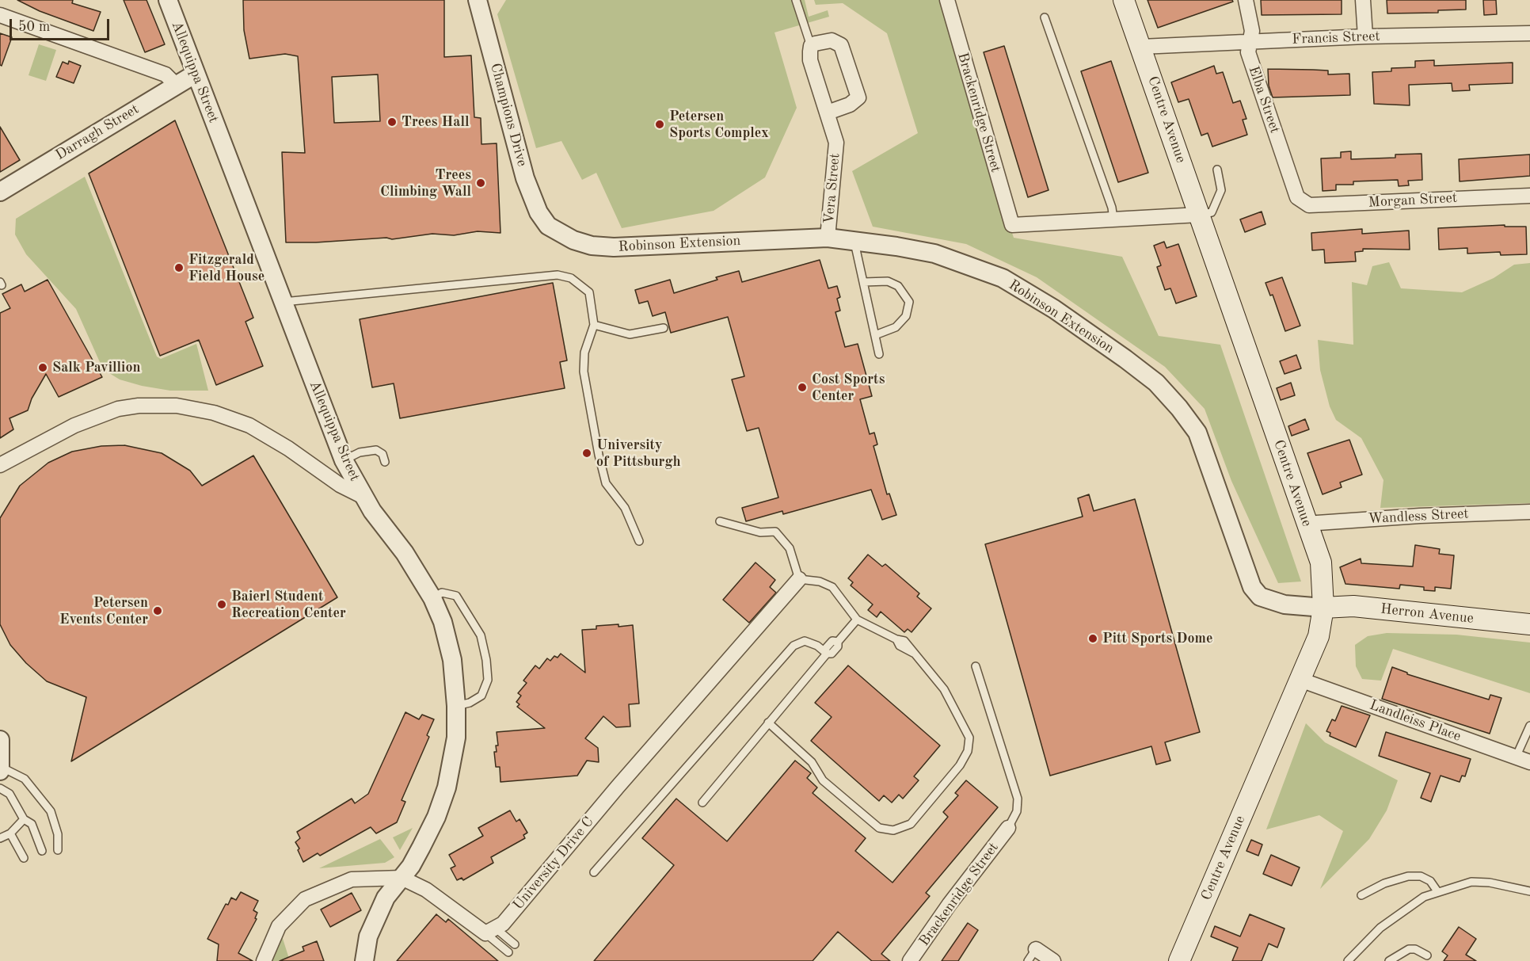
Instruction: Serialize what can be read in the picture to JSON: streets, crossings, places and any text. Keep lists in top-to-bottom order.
{
  "streets": {
    "main road": ["Centre Avenue", "Herron Avenue"],
    "street": [
      "Francis Street",
      "Allequippa Street",
      "Elba Street",
      "Brackenridge Street",
      "Champions Drive",
      "Darragh Street",
      "Vera Street",
      "Morgan Street",
      "Robinson Extension",
      "Wandless Street",
      "Landleiss Place",
      "University Drive C"
    ]
  },
  "crossings": [
    ["Francis Street", "Elba Street"],
    ["Francis Street", "Centre Avenue"],
    ["Allequippa Street", "Darragh Street"],
    ["Elba Street", "Morgan Street"],
    ["Champions Drive", "Robinson Extension"],
    ["Centre Avenue", "Robinson Extension"],
    ["Centre Avenue", "Wandless Street"],
    ["Centre Avenue", "Herron Avenue"],
    ["Centre Avenue", "Landleiss Place"],
    ["Vera Street", "Robinson Extension"],
    ["Robinson Extension", "Herron Avenue"]
  ],
  "places": [
    "Trees Hall",
    "Petersen Sports Complex",
    "Trees Climbing Wall",
    "Fitzgerald Field House",
    "Salk Pavillion",
    "Cost Sports Center",
    "University of Pittsburgh",
    "Baierl Student Recreation Center",
    "Petersen Events Center",
    "Pitt Sports Dome"
  ],
  "scale_bar": "50 m"
}
